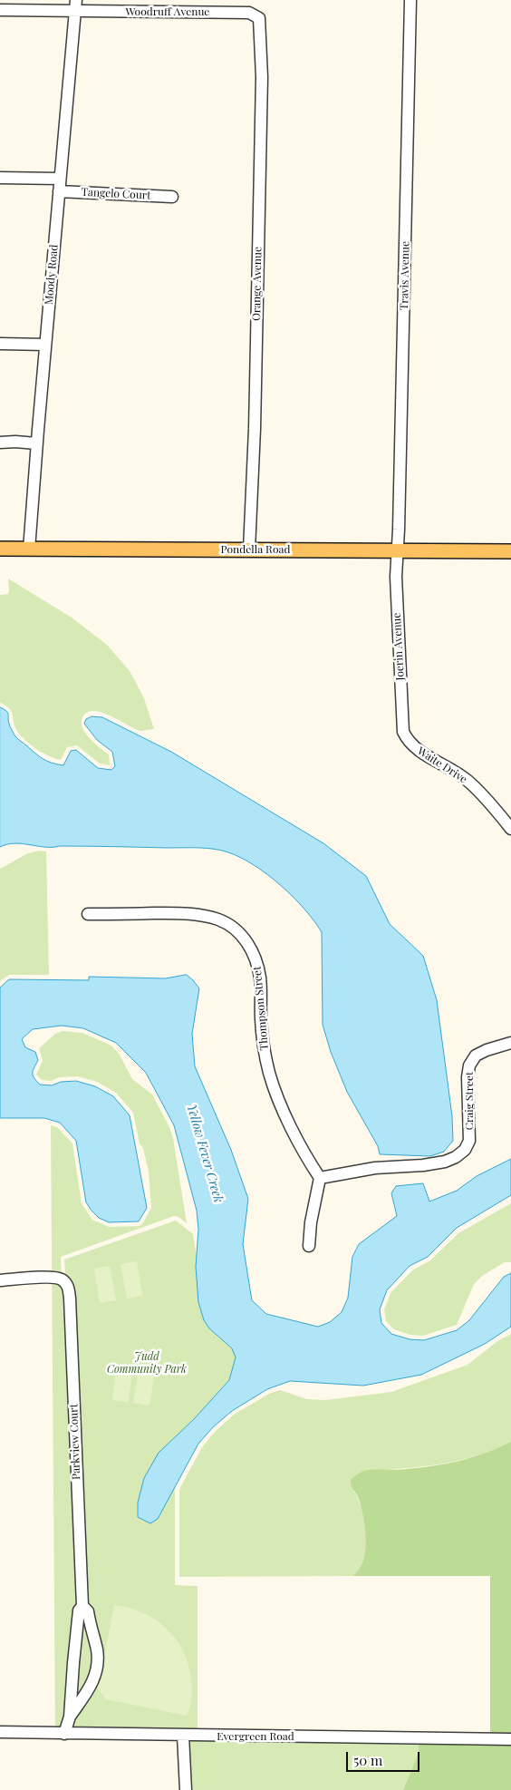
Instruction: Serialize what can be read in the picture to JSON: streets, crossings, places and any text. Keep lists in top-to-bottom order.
{
  "streets": {
    "main road": ["Pondella Road"],
    "street": [
      "Woodruff Avenue",
      "Tangelo Court",
      "Moody Road",
      "Travis Avenue",
      "Orange Avenue",
      "Joerin Avenue",
      "Waite Drive",
      "Thompson Street",
      "Craig Street",
      "Parkview Court",
      "Evergreen Road"
    ]
  },
  "crossings": [
    ["Woodruff Avenue", "Moody Road"],
    ["Woodruff Avenue", "Orange Avenue"],
    ["Tangelo Court", "Moody Road"],
    ["Moody Road", "Pondella Road"],
    ["Travis Avenue", "Pondella Road"],
    ["Travis Avenue", "Joerin Avenue"],
    ["Orange Avenue", "Pondella Road"],
    ["Pondella Road", "Joerin Avenue"],
    ["Joerin Avenue", "Waite Drive"],
    ["Thompson Street", "Craig Street"],
    ["Parkview Court", "Evergreen Road"]
  ],
  "water": ["Yellow Fever Creek"],
  "parks": ["Judd Community Park"],
  "scale_bar": "50 m"
}
